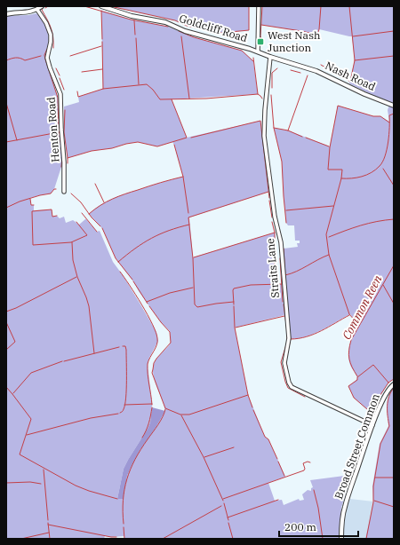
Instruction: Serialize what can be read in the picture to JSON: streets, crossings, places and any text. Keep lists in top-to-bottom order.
{
  "streets": {
    "street": [
      "Goldcliff Road",
      "Nash Road",
      "Henton Road",
      "Straits Lane",
      "Broad Street Common"
    ]
  },
  "crossings": [
    ["Goldcliff Road", "Nash Road"],
    ["Nash Road", "Straits Lane"],
    ["Straits Lane", "Broad Street Common"]
  ],
  "water": ["Common Reen"],
  "places": {
    "transit": ["West Nash Junction"]
  },
  "scale_bar": "200 m"
}
